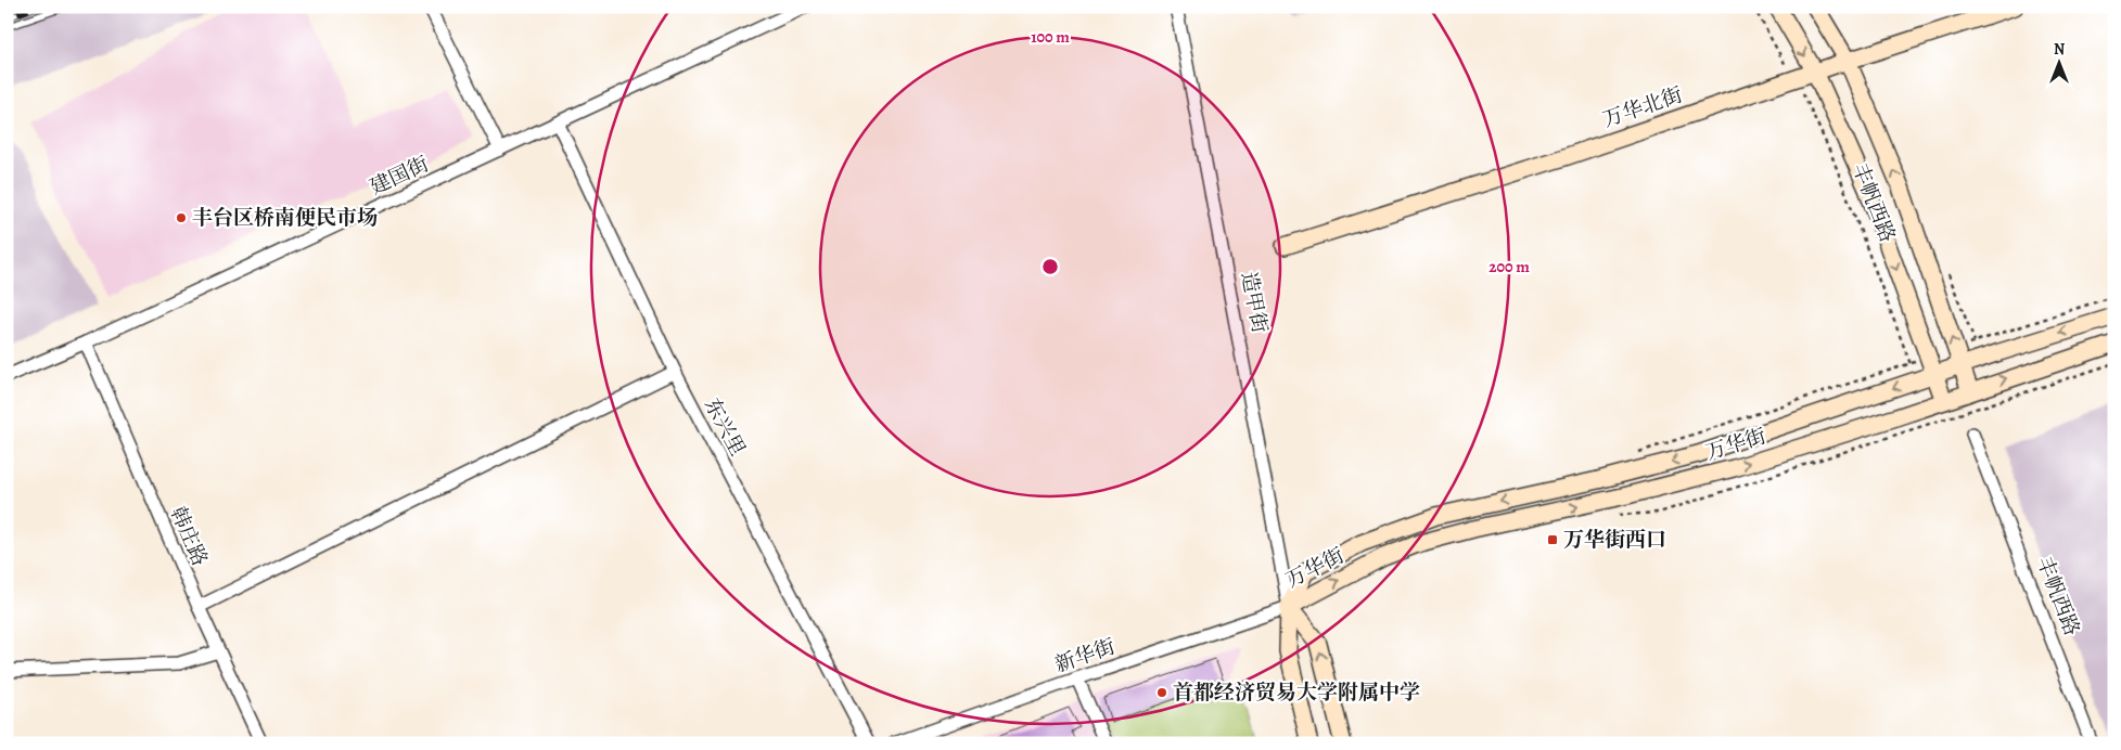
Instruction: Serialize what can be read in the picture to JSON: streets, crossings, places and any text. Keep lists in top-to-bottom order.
{
  "streets": {
    "main road": [
      "万华北街",
      "丰帆西路",
      "造甲街",
      "万华街"
    ],
    "street": [
      "建国街",
      "东兴里",
      "韩庄路",
      "新华街"
    ]
  },
  "crossings": [
    ["万华北街", "丰帆西路"],
    ["建国街", "东兴里"],
    ["建国街", "韩庄路"],
    ["丰帆西路", "万华街"],
    ["造甲街", "万华街"],
    ["造甲街", "新华街"],
    ["万华街", "新华街"]
  ],
  "places": {
    "other": ["丰台区桥南便民市场", "首都经济贸易大学附属中学"],
    "transit": ["万华街西口"]
  },
  "north": "top",
  "rings": ["100 m", "200 m"]
}
